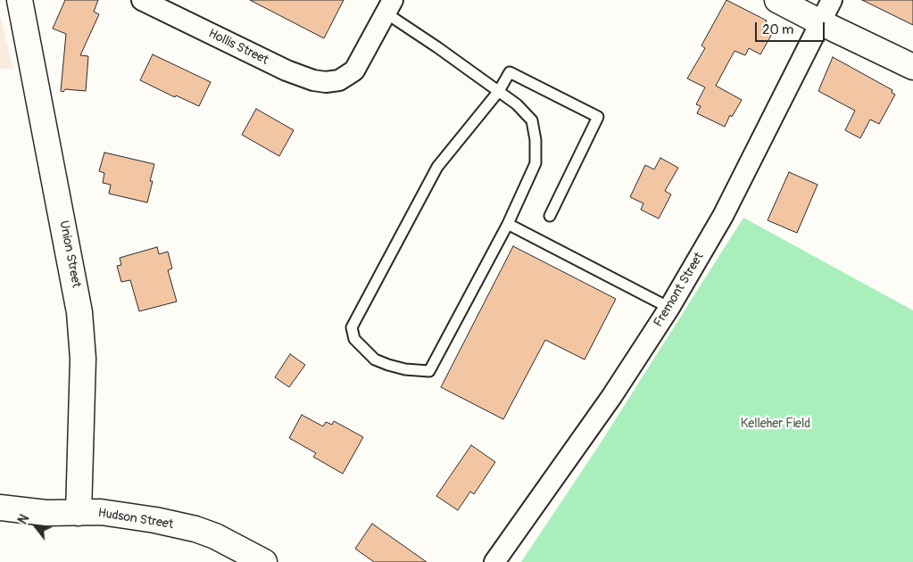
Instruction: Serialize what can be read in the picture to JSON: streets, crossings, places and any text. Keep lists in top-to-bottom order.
{
  "streets": {
    "street": [
      "Hollis Street",
      "Union Street",
      "Fremont Street",
      "Hudson Street"
    ]
  },
  "crossings": [
    ["Union Street", "Hudson Street"]
  ],
  "parks": ["Kelleher Field"],
  "scale_bar": "20 m",
  "north": "top left"
}
